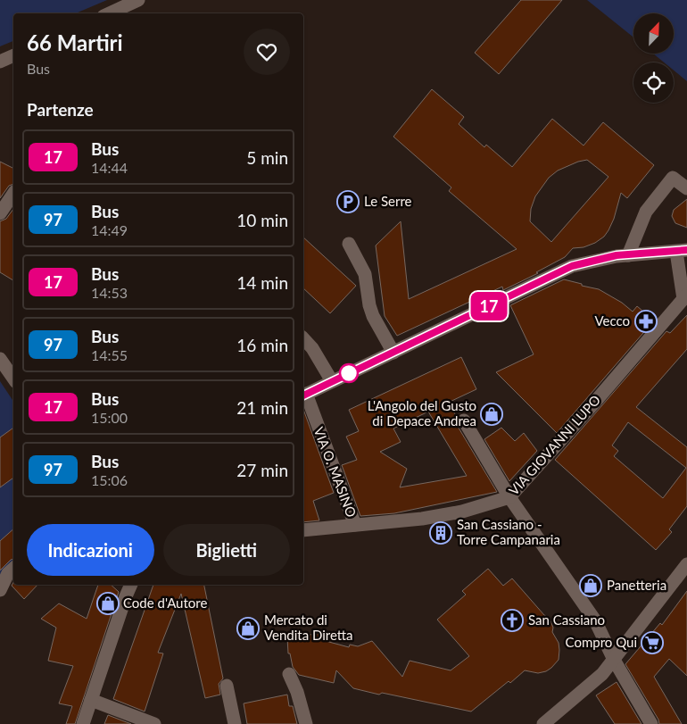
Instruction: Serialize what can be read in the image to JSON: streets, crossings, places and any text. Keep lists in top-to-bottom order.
{
  "streets": {
    "street": ["VIA GIOVANNI LUPO", "VIA O. MASINO"]
  },
  "crossings": [
    ["VIA GIOVANNI LUPO", "VIA O. MASINO"]
  ],
  "places": {
    "parking": ["Le Serre"],
    "pharmacy": ["Vecco"],
    "shop": [
      "L'Angolo del Gusto di Depace Andrea",
      "Panetteria",
      "Code d'Autore",
      "Mercato di Vendita Diretta"
    ],
    "building": ["San Cassiano - Torre Campanaria"],
    "church": ["San Cassiano"],
    "supermarket": ["Compro Qui"]
  },
  "lines": ["bus line 17"],
  "north": "top right",
  "page": {
    "on_map": "17",
    "heading": [
      ["66 Martiri", "Bus"],
      "Partenze"
    ],
    "list": [
      {
        "mark": "17",
        "name": "Bus",
        "note": "14:44",
        "value": "5 min"
      },
      {
        "mark": "97",
        "name": "Bus",
        "note": "14:49",
        "value": "10 min"
      },
      {
        "mark": "17",
        "name": "Bus",
        "note": "14:53",
        "value": "14 min"
      },
      {
        "mark": "97",
        "name": "Bus",
        "note": "14:55",
        "value": "16 min"
      },
      {
        "mark": "17",
        "name": "Bus",
        "note": "15:00",
        "value": "21 min"
      },
      {
        "mark": "97",
        "name": "Bus",
        "note": "15:06",
        "value": "27 min"
      }
    ],
    "buttons": ["Indicazioni", "Biglietti"]
  }
}
